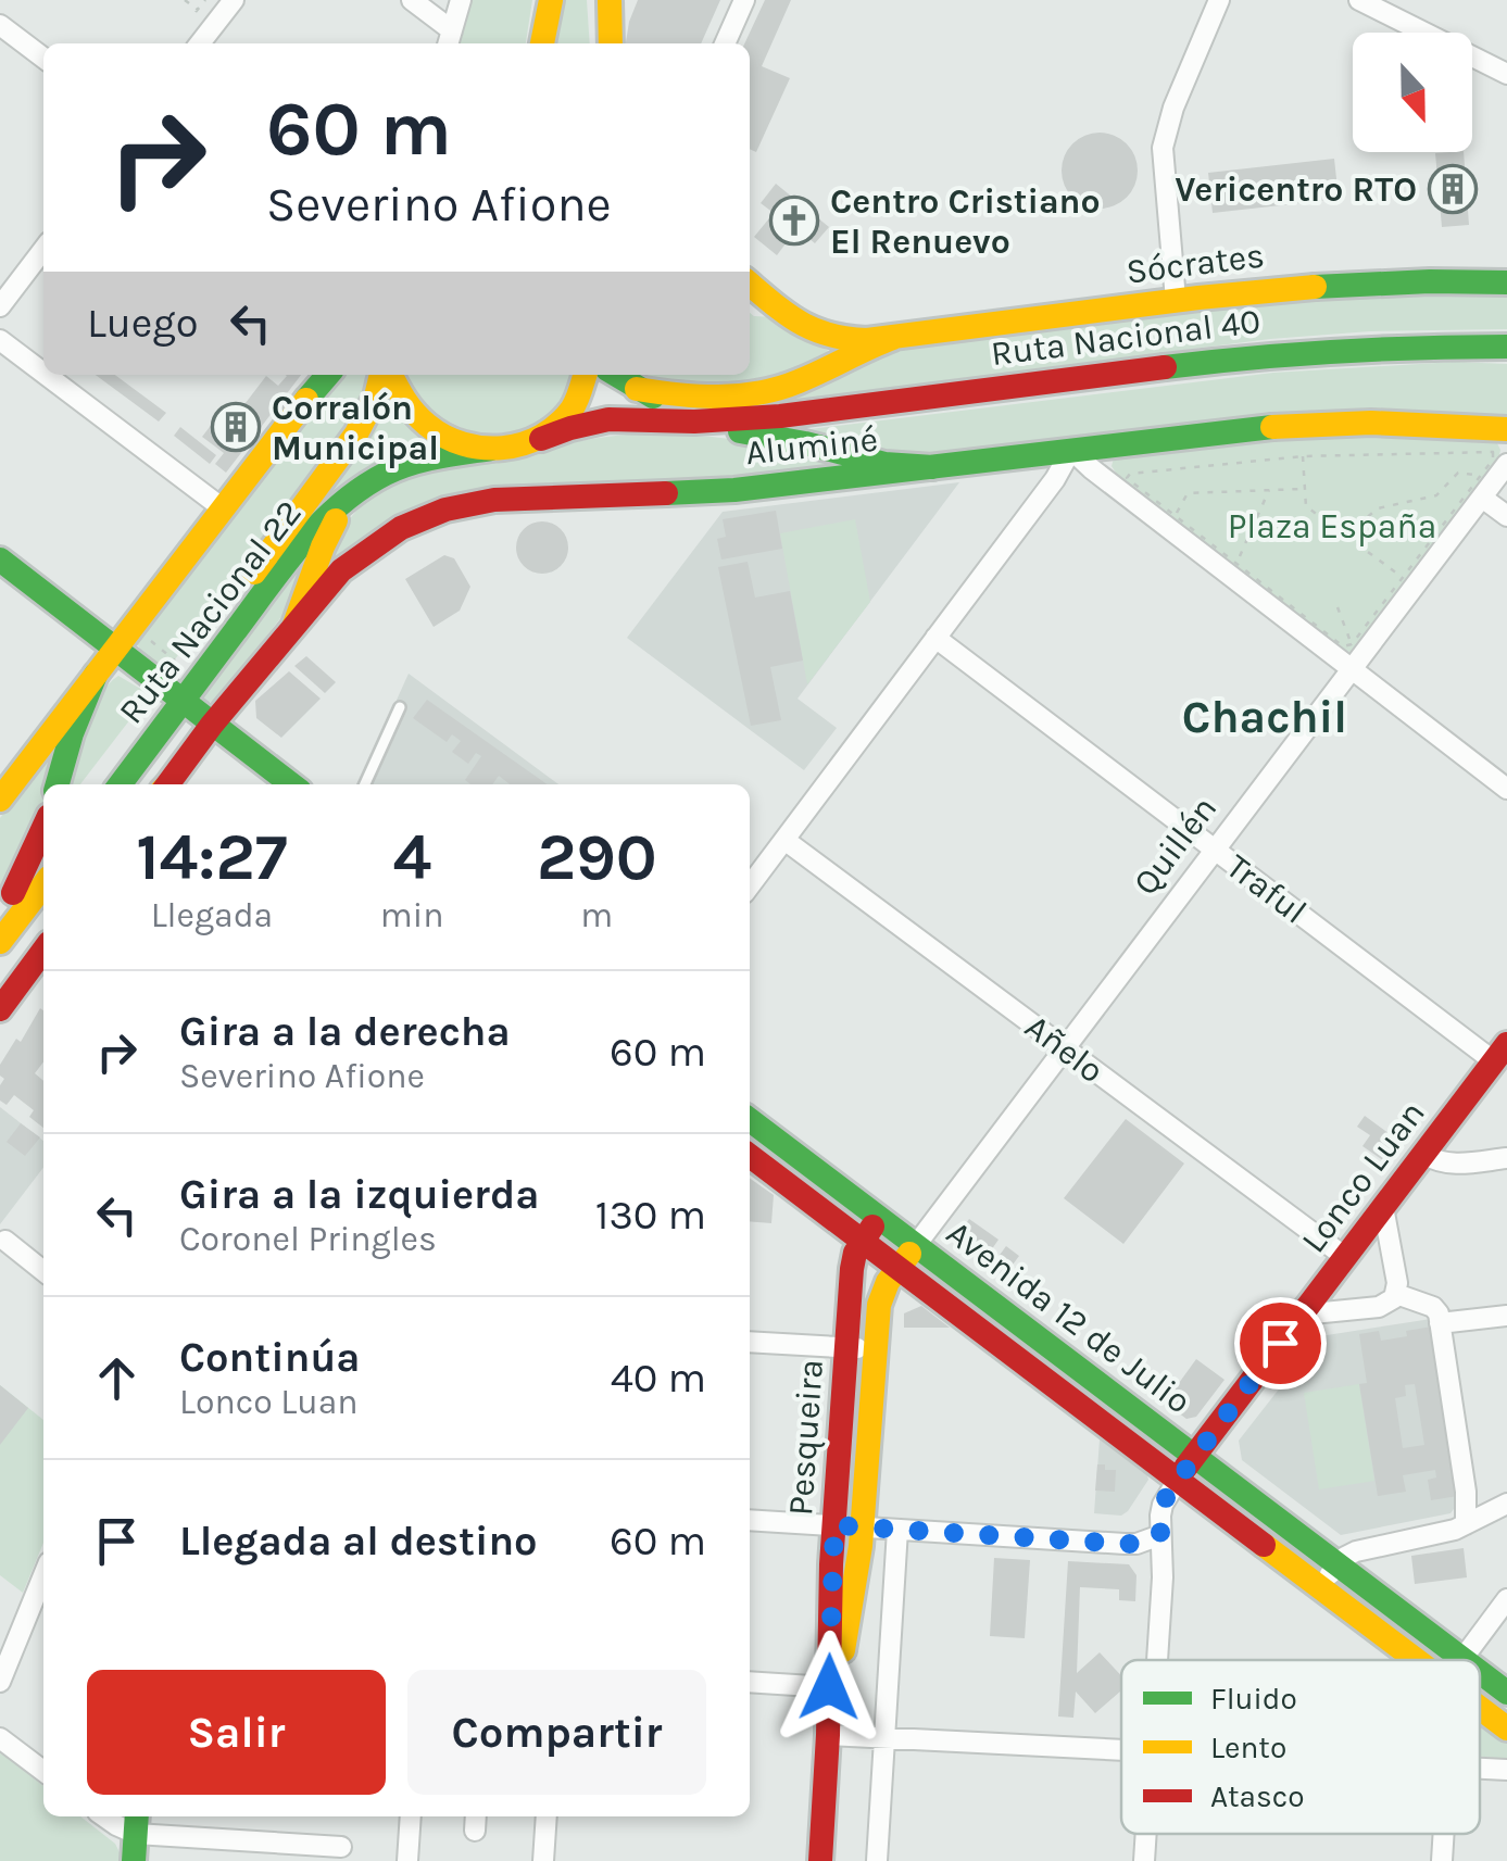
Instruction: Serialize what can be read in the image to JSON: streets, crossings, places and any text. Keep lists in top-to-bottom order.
{
  "streets": {
    "main road": [
      "Sócrates",
      "Ruta Nacional 40",
      "Aluminé",
      "Ruta Nacional 22",
      "Quillén",
      "Lonco Luan",
      "Avenida 12 de Julio",
      "Pesqueira"
    ],
    "street": ["Traful", "Añelo"]
  },
  "crossings": [
    ["Ruta Nacional 40", "Ruta Nacional 22"],
    ["Quillén", "Traful"],
    ["Quillén", "Añelo"],
    ["Quillén", "Avenida 12 de Julio"],
    ["Quillén", "Pesqueira"],
    ["Traful", "Lonco Luan"],
    ["Añelo", "Lonco Luan"],
    ["Lonco Luan", "Avenida 12 de Julio"],
    ["Avenida 12 de Julio", "Pesqueira"]
  ],
  "districts": ["Chachil"],
  "parks": ["Plaza España"],
  "places": {
    "building": ["Vericentro RTO", "Corralón Municipal"],
    "church": ["Centro Cristiano El Renuevo"]
  },
  "legend": ["Fluido", "Lento", "Atasco"],
  "north": "bottom",
  "page": {
    "turn": ["60 m", "Severino Afione"],
    "then": "Luego",
    "eta": [
      "14:27",
      "Llegada",
      "4",
      "min",
      "290",
      "m"
    ],
    "list": [
      {
        "name": "Gira a la derecha",
        "note": "Severino Afione",
        "value": "60 m"
      },
      {
        "name": "Gira a la izquierda",
        "note": "Coronel Pringles",
        "value": "130 m"
      },
      {
        "name": "Continúa",
        "note": "Lonco Luan",
        "value": "40 m"
      },
      {
        "name": "Llegada al destino",
        "value": "60 m"
      }
    ],
    "buttons": ["Salir", "Compartir"]
  }
}
